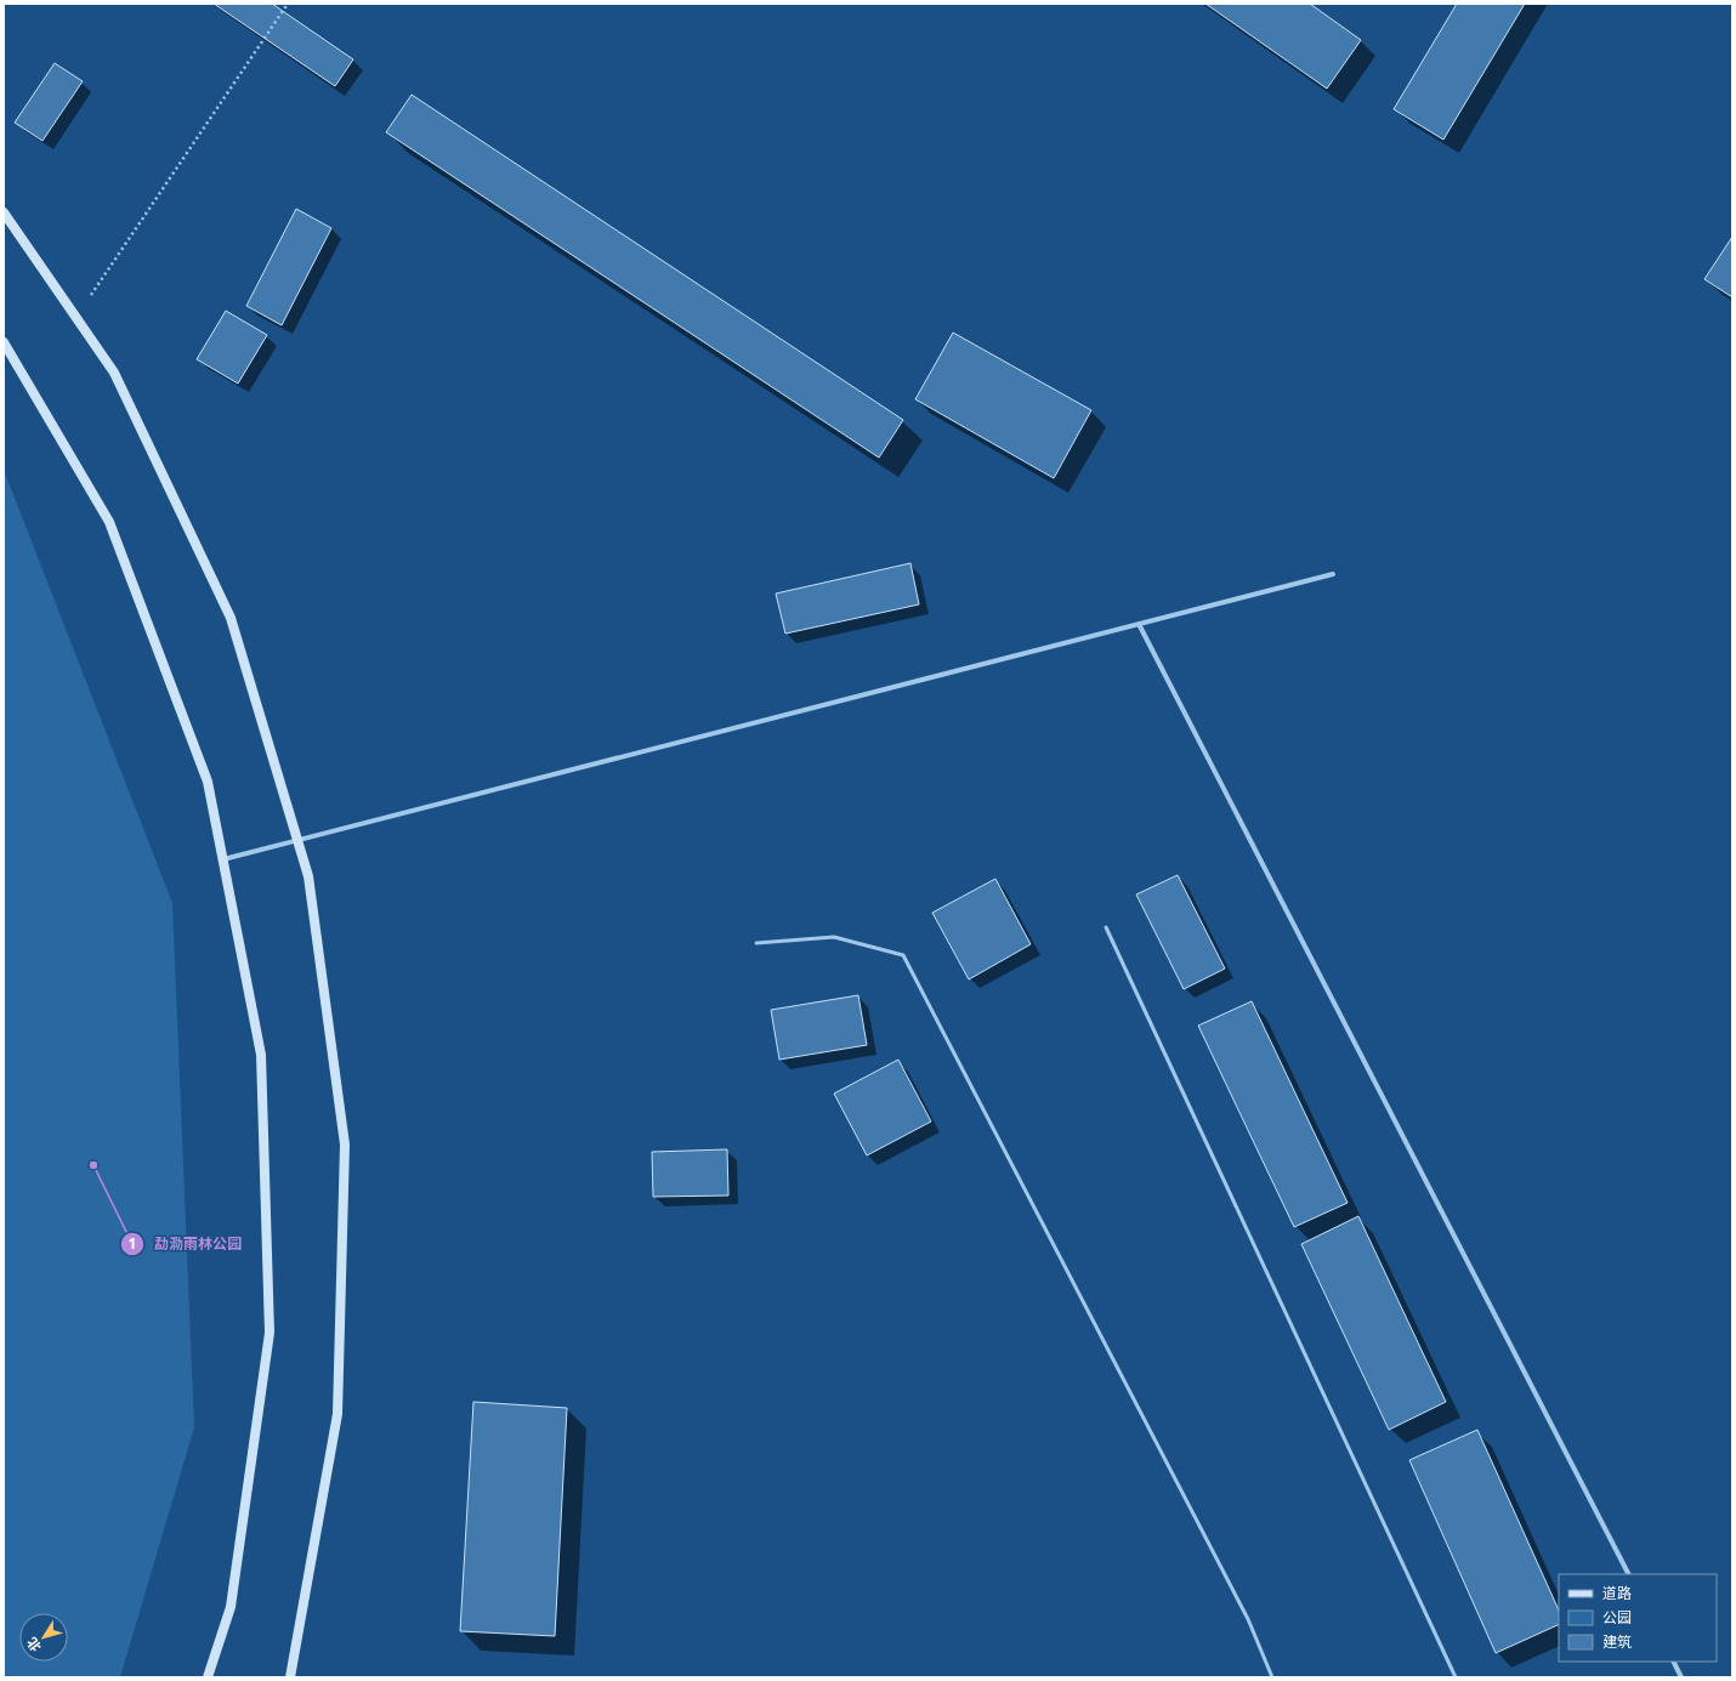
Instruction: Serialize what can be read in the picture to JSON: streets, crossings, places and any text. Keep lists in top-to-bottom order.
{
  "places": ["勐泐雨林公园"],
  "legend": ["道路", "公园", "建筑"],
  "north": "bottom left"
}
